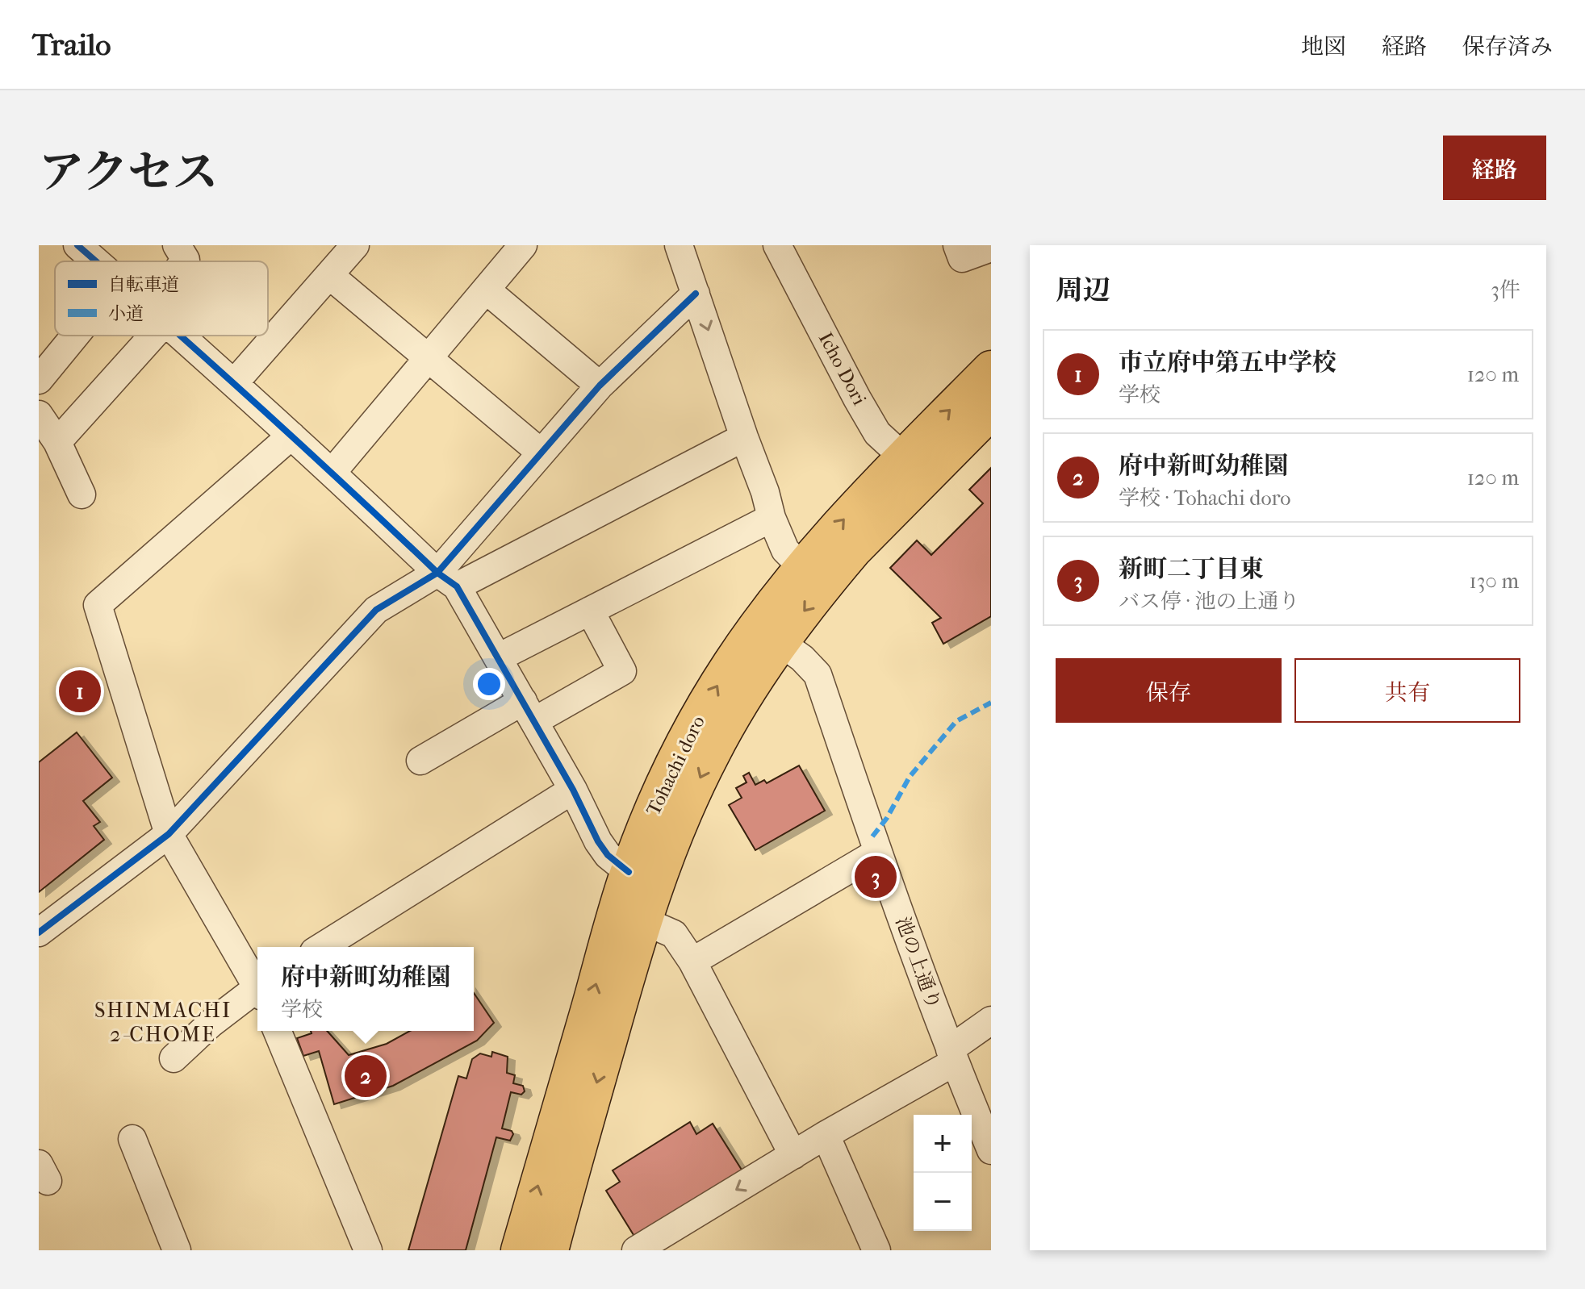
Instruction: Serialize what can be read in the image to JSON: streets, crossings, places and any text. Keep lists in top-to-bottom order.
{
  "streets": {
    "main road": ["Tohachi doro"],
    "street": ["Icho Dori", "池の上通り"]
  },
  "crossings": [
    ["Icho Dori", "Tohachi doro"],
    ["Tohachi doro", "池の上通り"]
  ],
  "districts": ["SHINMACHI 2-CHOME"],
  "legend": ["自転車道", "小道"],
  "page": {
    "header": "Trailo",
    "nav": ["地図", "経路", "保存済み"],
    "title": "アクセス",
    "buttons": [
      "経路",
      ["保存", "共有"]
    ],
    "heading": ["周辺", "3件"],
    "list": [
      {
        "mark": "1",
        "name": "市立府中第五中学校",
        "note": "学校",
        "value": "120 m"
      },
      {
        "mark": "2",
        "name": "府中新町幼稚園",
        "note": "学校 · Tohachi doro",
        "value": "120 m"
      },
      {
        "mark": "3",
        "name": "新町二丁目東",
        "note": "バス停 · 池の上通り",
        "value": "130 m"
      }
    ],
    "pins": ["1", "3", "2"],
    "popup": ["府中新町幼稚園", "学校"],
    "map_buttons": ["+", "−"]
  }
}
